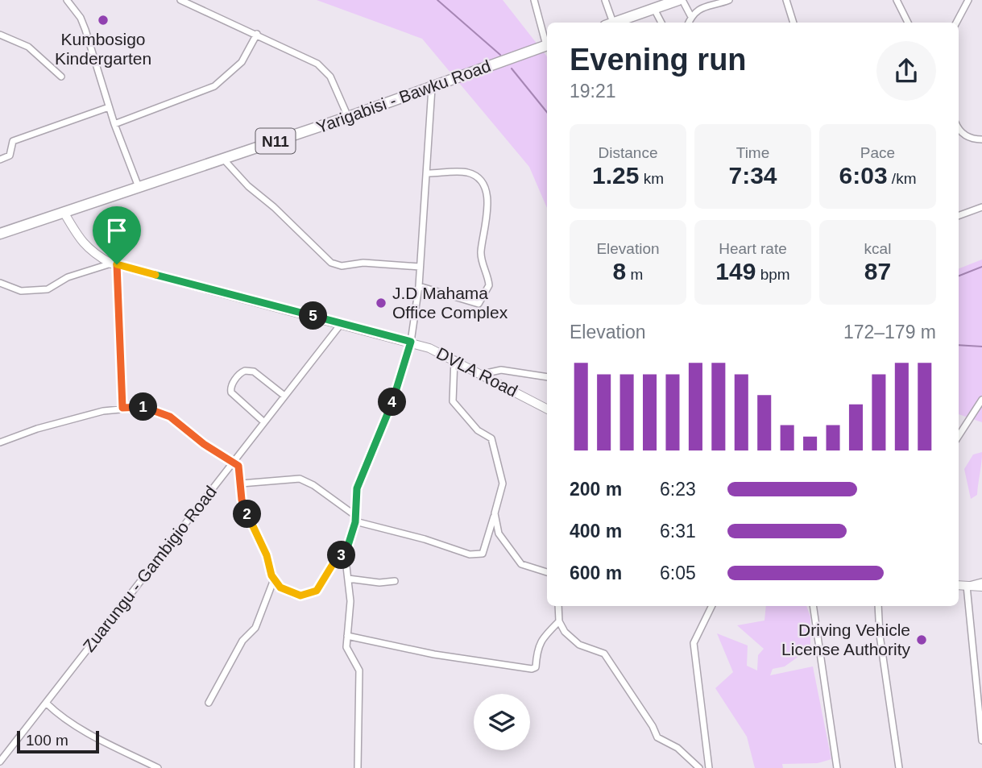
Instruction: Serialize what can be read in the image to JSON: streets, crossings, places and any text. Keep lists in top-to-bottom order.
{
  "streets": {
    "highway": ["Yarigabisi - Bawku Road", "N11"],
    "street": ["DVLA Road", "Zuarungu - Gambigio Road"]
  },
  "crossings": [
    ["Yarigabisi - Bawku Road", "DVLA Road"],
    ["DVLA Road", "Zuarungu - Gambigio Road"]
  ],
  "places": ["Kumbosigo Kindergarten", "J.D Mahama Office Complex", "Driving Vehicle License Authority"],
  "scale_bar": "100 m",
  "page": {
    "heading": ["Evening run", "19:21"],
    "stats": [
      ["Distance", "1.25 km"],
      ["Time", "7:34"],
      ["Pace", "6:03 /km"],
      ["Elevation", "8 m"],
      ["Heart rate", "149 bpm"],
      ["kcal", "87"]
    ],
    "pins": [
      "5",
      "4",
      "1",
      "2",
      "3"
    ],
    "chart": ["Elevation", "172–179 m"],
    "list": [
      {
        "name": "200 m",
        "note": "6:23"
      },
      {
        "name": "400 m",
        "note": "6:31"
      },
      {
        "name": "600 m",
        "note": "6:05"
      }
    ],
    "scale": "100 m"
  }
}
